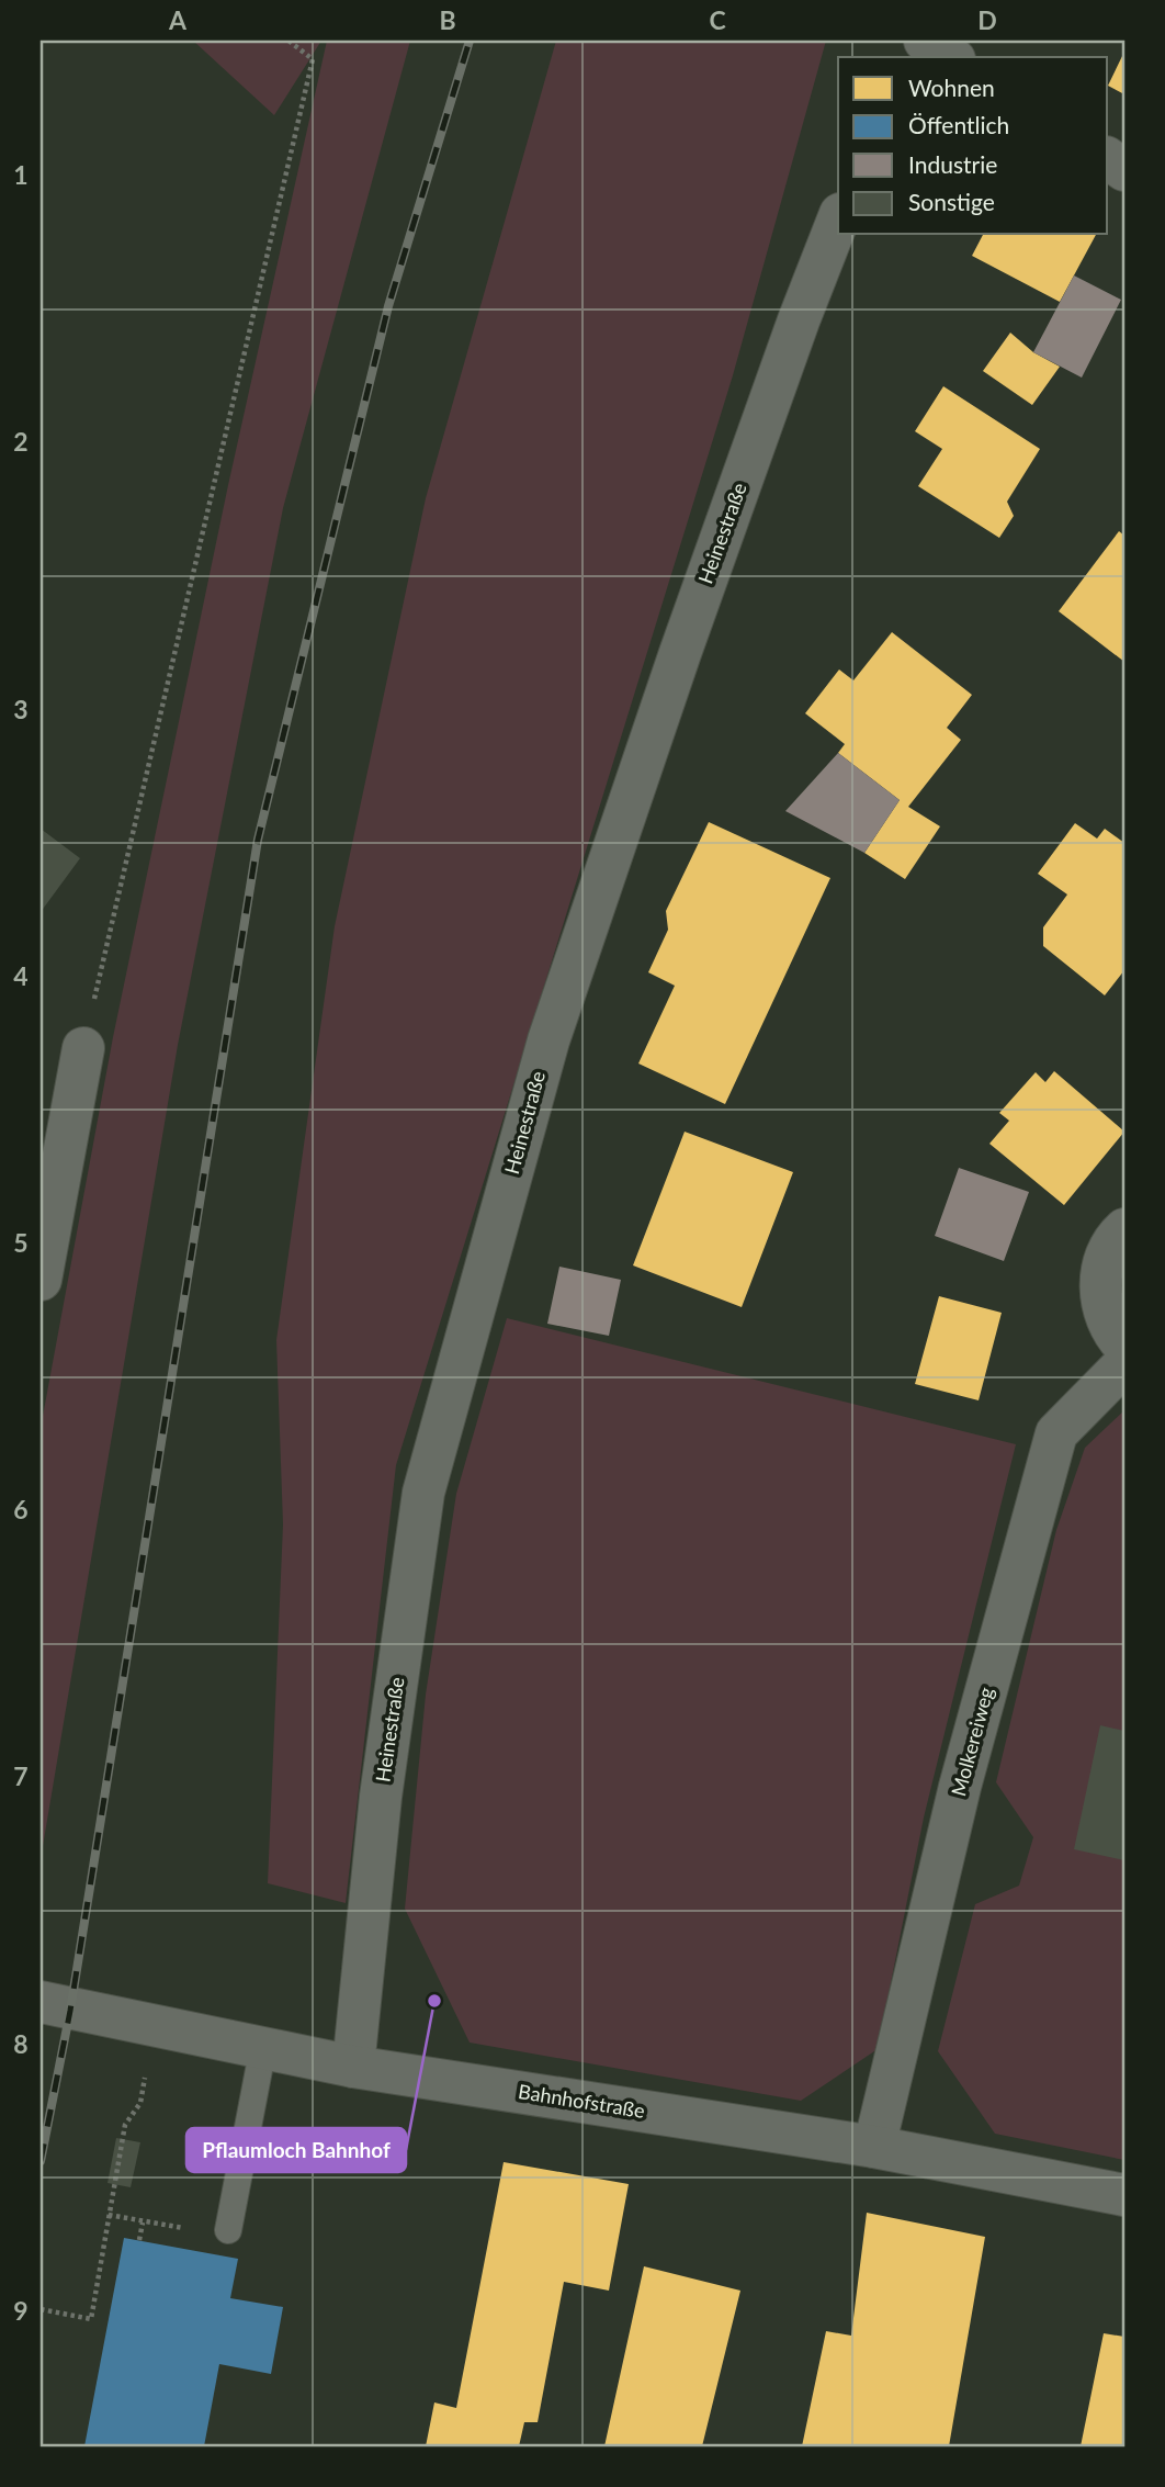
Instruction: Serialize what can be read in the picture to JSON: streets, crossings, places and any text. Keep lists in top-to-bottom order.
{
  "streets": {
    "street": ["Heinestraße", "Molkereiweg", "Bahnhofstraße"]
  },
  "crossings": [
    ["Heinestraße", "Bahnhofstraße"],
    ["Molkereiweg", "Bahnhofstraße"]
  ],
  "places": ["Pflaumloch Bahnhof"],
  "legend": [
    "Wohnen",
    "Öffentlich",
    "Industrie",
    "Sonstige"
  ],
  "grid": {
    "columns": [
      "A",
      "B",
      "C",
      "D"
    ],
    "rows": [
      "1",
      "2",
      "3",
      "4",
      "5",
      "6",
      "7",
      "8",
      "9"
    ]
  }
}
